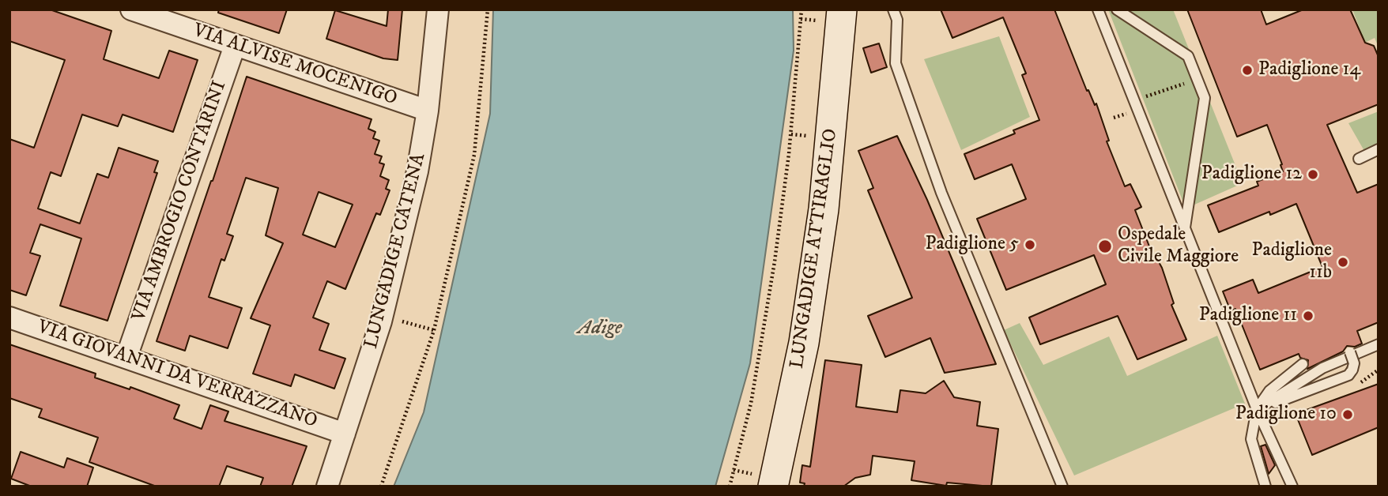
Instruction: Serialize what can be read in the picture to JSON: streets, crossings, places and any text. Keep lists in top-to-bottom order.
{
  "streets": {
    "street": [
      "VIA ALVISE MOCENIGO",
      "VIA AMBROGIO CONTARINI",
      "LUNGADIGE ATTIRAGLIO",
      "LUNGADIGE CATENA",
      "VIA GIOVANNI DA VERRAZZANO"
    ]
  },
  "crossings": [
    ["VIA ALVISE MOCENIGO", "VIA AMBROGIO CONTARINI"],
    ["VIA ALVISE MOCENIGO", "LUNGADIGE CATENA"],
    ["VIA AMBROGIO CONTARINI", "VIA GIOVANNI DA VERRAZZANO"],
    ["LUNGADIGE CATENA", "VIA GIOVANNI DA VERRAZZANO"]
  ],
  "water": ["Adige"],
  "places": [
    "Padiglione 14",
    "Padiglione 12",
    "Padiglione 5",
    "Ospedale Civile Maggiore",
    "Padiglione 11b",
    "Padiglione 11",
    "Padiglione 10"
  ]
}
